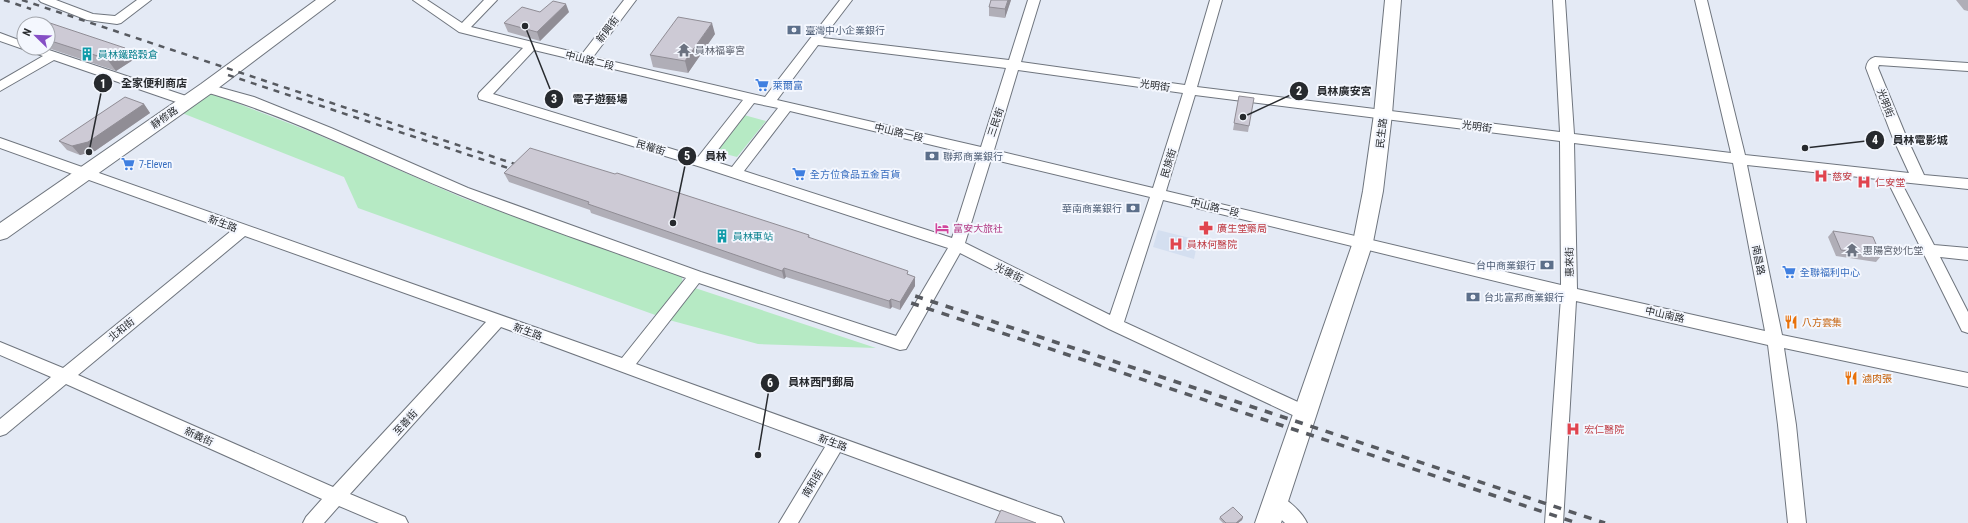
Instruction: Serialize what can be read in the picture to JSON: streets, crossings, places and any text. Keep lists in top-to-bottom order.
{
  "streets": {
    "street": [
      "新興街",
      "中山路二段",
      "光明街",
      "靜修路",
      "三民街",
      "中山路一段",
      "民生路",
      "民權街",
      "民族街",
      "新生路",
      "南昌路",
      "惠來街",
      "光復街",
      "中山南路",
      "北和街",
      "至善街",
      "新義街",
      "南和街"
    ]
  },
  "crossings": [
    ["新興街", "中山路二段"],
    ["中山路二段", "中山路一段"],
    ["中山路二段", "民權街"],
    ["光明街", "三民街"],
    ["光明街", "民生路"],
    ["光明街", "民族街"],
    ["光明街", "南昌路"],
    ["光明街", "惠來街"],
    ["靜修路", "新生路"],
    ["三民街", "中山路一段"],
    ["三民街", "光復街"],
    ["中山路一段", "民生路"],
    ["中山路一段", "民族街"],
    ["中山路一段", "中山南路"],
    ["民生路", "中山南路"],
    ["民權街", "光復街"],
    ["民族街", "光復街"],
    ["新生路", "北和街"],
    ["新生路", "至善街"],
    ["新生路", "南和街"],
    ["南昌路", "中山南路"],
    ["惠來街", "中山南路"],
    ["北和街", "新義街"],
    ["至善街", "新義街"]
  ],
  "places": {
    "other": [
      "電子遊藝場",
      "員林廣安宮",
      "員林電影城",
      "全家便利商店",
      "員林",
      "員林西門郵局"
    ],
    "bank": [
      "臺灣中小企業銀行",
      "聯邦商業銀行",
      "華南商業銀行",
      "台中商業銀行",
      "台北富邦商業銀行"
    ],
    "temple": ["員林福寧宮", "惠陽宮妙化堂"],
    "building": ["員林鐵路穀倉", "員林車站"],
    "supermarket": [
      "萊爾富",
      "7-Eleven",
      "全方位食品五金百貨",
      "全聯福利中心"
    ],
    "hospital": [
      "慈安",
      "仁安堂",
      "員林何醫院",
      "宏仁醫院"
    ],
    "hotel": ["富安大旅社"],
    "pharmacy": ["廣生堂藥局"],
    "restaurant": ["八方雲集", "滷肉張"]
  },
  "north": "top left"
}
